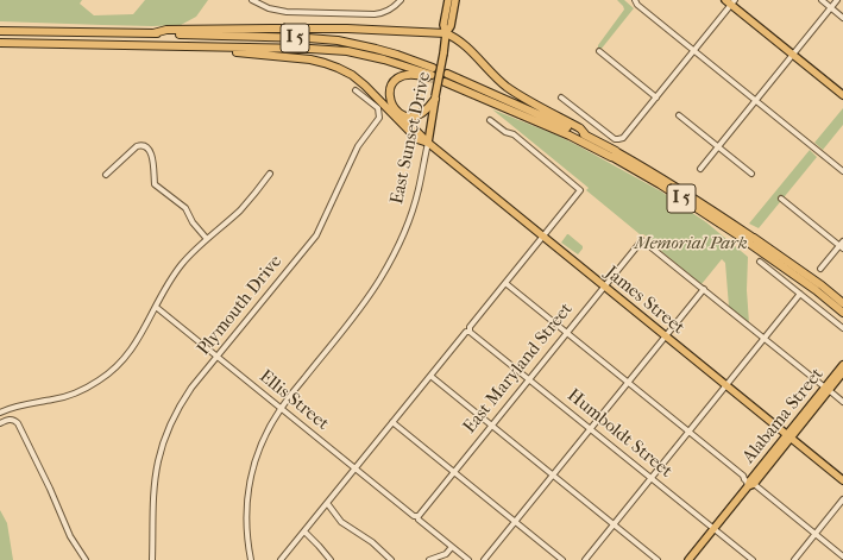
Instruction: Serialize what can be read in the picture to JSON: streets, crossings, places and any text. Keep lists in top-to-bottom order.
{
  "streets": {
    "highway": ["I 5"],
    "main road": ["East Sunset Drive", "James Street", "Alabama Street"],
    "street": [
      "Plymouth Drive",
      "East Maryland Street",
      "Ellis Street",
      "Humboldt Street"
    ]
  },
  "crossings": [
    ["East Sunset Drive", "James Street"],
    ["East Sunset Drive", "Ellis Street"],
    ["James Street", "East Maryland Street"],
    ["James Street", "Alabama Street"],
    ["Plymouth Drive", "Ellis Street"],
    ["East Maryland Street", "Ellis Street"],
    ["East Maryland Street", "Humboldt Street"],
    ["Alabama Street", "Humboldt Street"]
  ],
  "parks": ["Memorial Park"]
}
